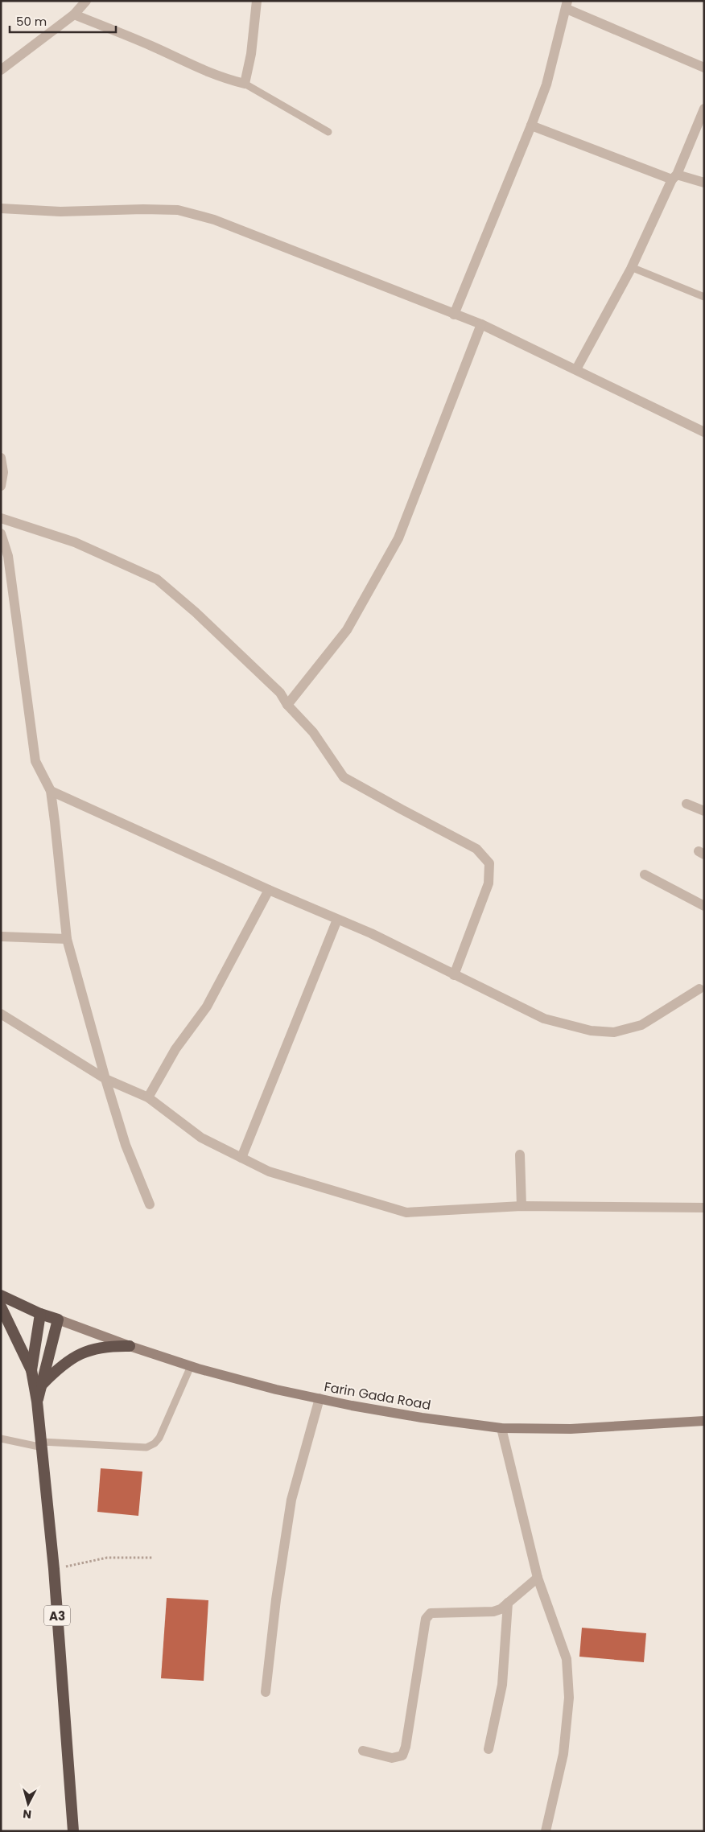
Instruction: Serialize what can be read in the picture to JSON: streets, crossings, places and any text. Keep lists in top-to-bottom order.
{
  "streets": {
    "highway": ["A3"],
    "main road": ["Farin Gada Road"]
  },
  "crossings": [
    ["Farin Gada Road", "A3"]
  ],
  "scale_bar": "50 m",
  "north": "bottom"
}
